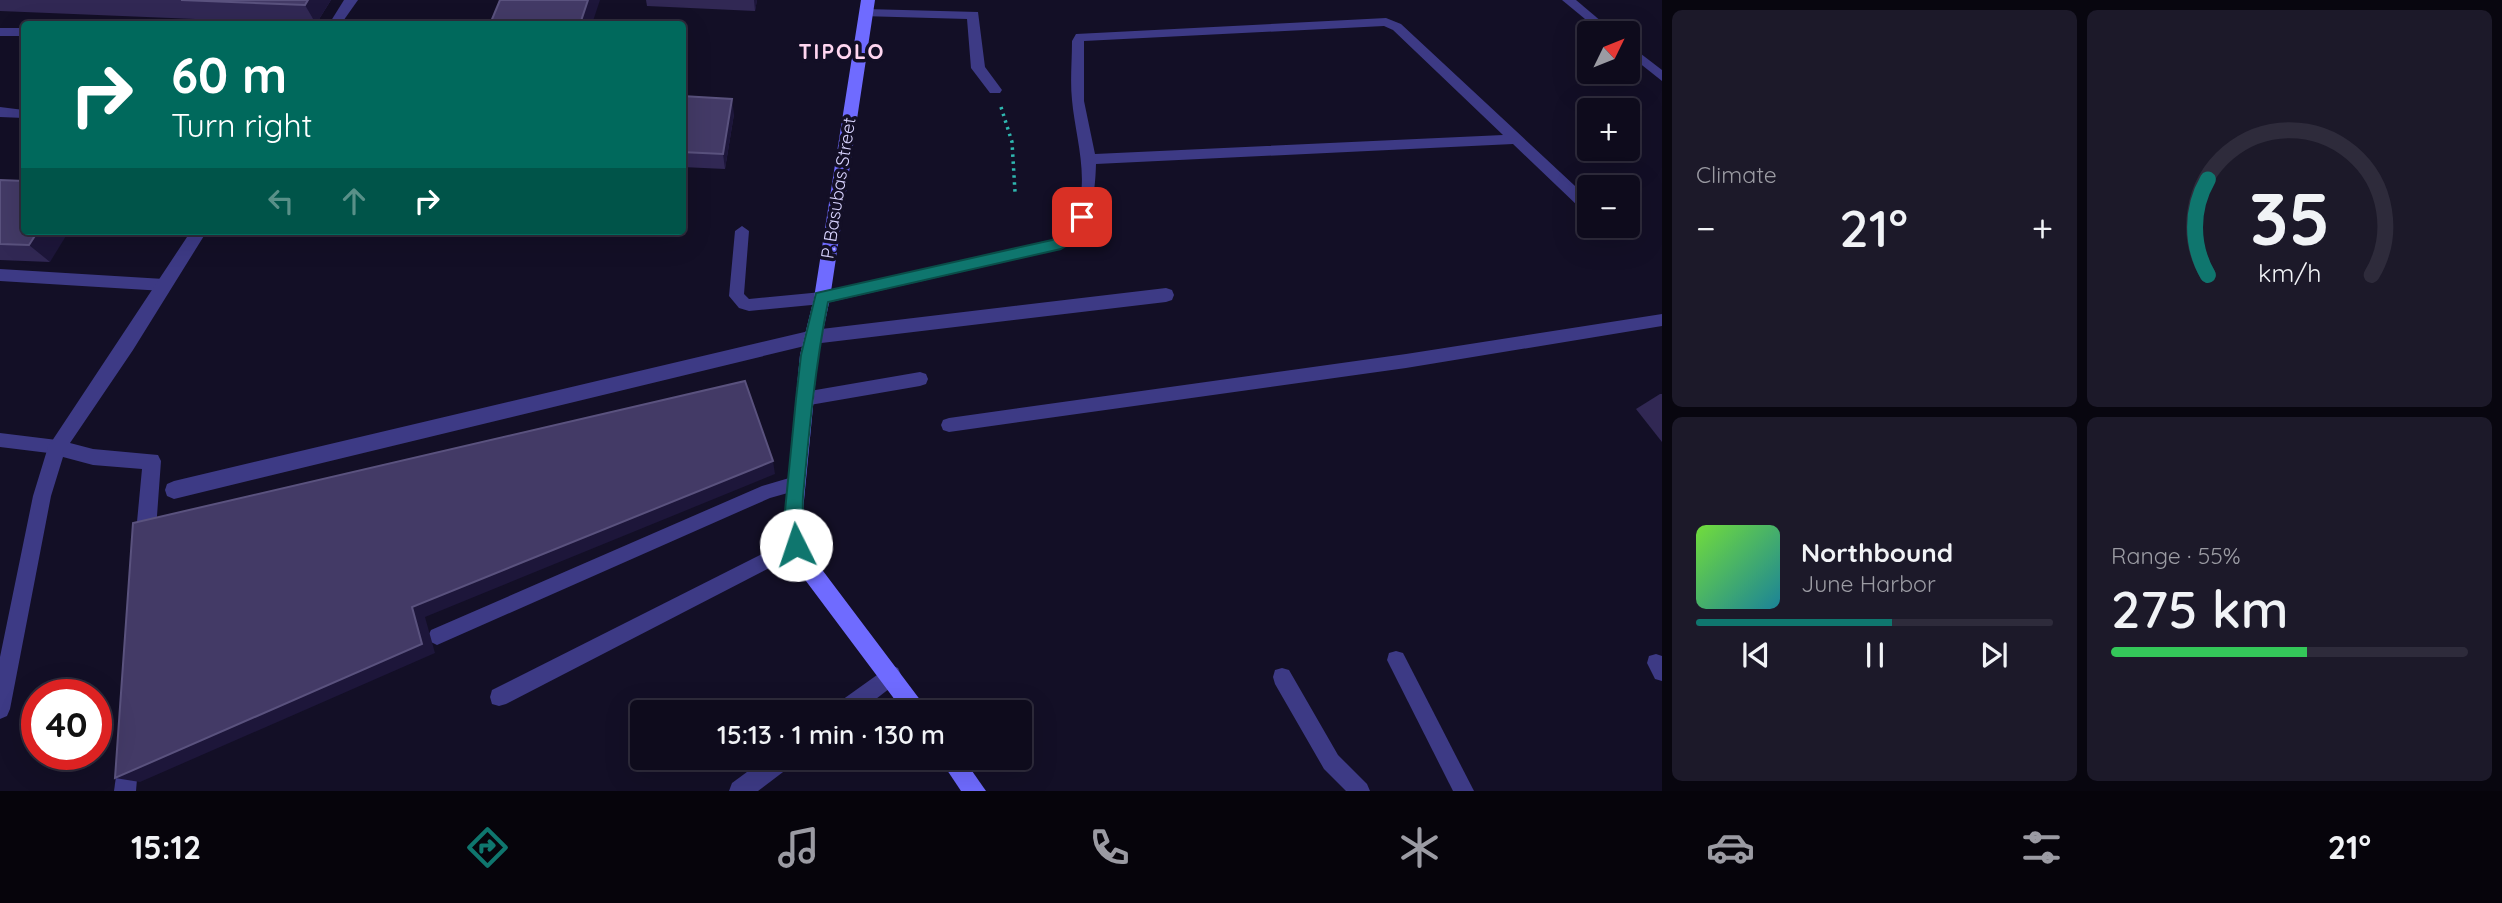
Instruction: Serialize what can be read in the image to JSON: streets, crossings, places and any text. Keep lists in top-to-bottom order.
{
  "streets": {
    "street": ["P. Basubas Street"]
  },
  "districts": ["TIPOLO"],
  "north": "top right",
  "page": {
    "tile": [
      "Climate",
      ["Range · 55%", "275 km"]
    ],
    "map_buttons": ["+", "−"],
    "turn": ["60 m", "Turn right"],
    "heat": ["−", "21°", "+"],
    "song": ["Northbound", "June Harbor"],
    "limit": "40",
    "trip": "15:13 · 1 min · 130 m",
    "tabs": ["15:12", "21°"],
    "gauge": ["35", "km/h"]
  }
}
